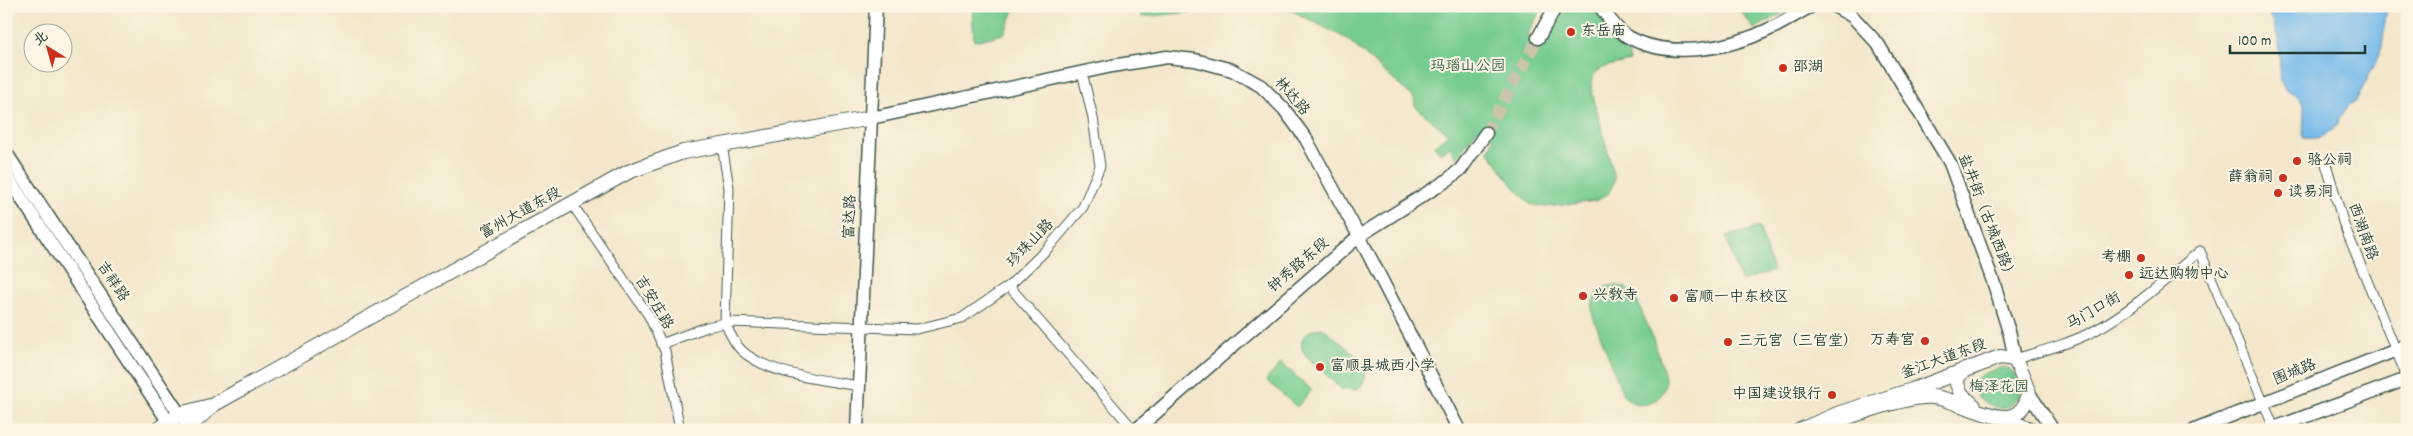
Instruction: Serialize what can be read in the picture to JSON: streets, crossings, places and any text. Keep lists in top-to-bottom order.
{
  "streets": {
    "main road": [
      "林达路",
      "富州大道东段",
      "富达路",
      "盐井街（古城西路）",
      "钟秀路东段",
      "吉祥路",
      "釜江大道东段",
      "围城路"
    ],
    "street": [
      "西湖南路",
      "珍珠山路",
      "吉安庄路",
      "马门口街"
    ]
  },
  "crossings": [
    ["林达路", "富州大道东段"],
    ["林达路", "富达路"],
    ["林达路", "珍珠山路"],
    ["林达路", "钟秀路东段"],
    ["富州大道东段", "富达路"],
    ["富州大道东段", "吉安庄路"],
    ["富达路", "珍珠山路"],
    ["盐井街（古城西路）", "马门口街"],
    ["盐井街（古城西路）", "釜江大道东段"],
    ["西湖南路", "围城路"],
    ["珍珠山路", "吉安庄路"],
    ["马门口街", "釜江大道东段"],
    ["马门口街", "围城路"]
  ],
  "parks": ["玛瑙山公园", "梅泽花园"],
  "places": [
    "东岳庙",
    "邵湖",
    "骆公祠",
    "薛翁祠",
    "读易洞",
    "考棚",
    "远达购物中心",
    "兴教寺",
    "富顺一中东校区",
    "万寿宫",
    "三元宫（三官堂）",
    "富顺县城西小学",
    "中国建设银行"
  ],
  "scale_bar": "100 m",
  "north": "top left"
}
